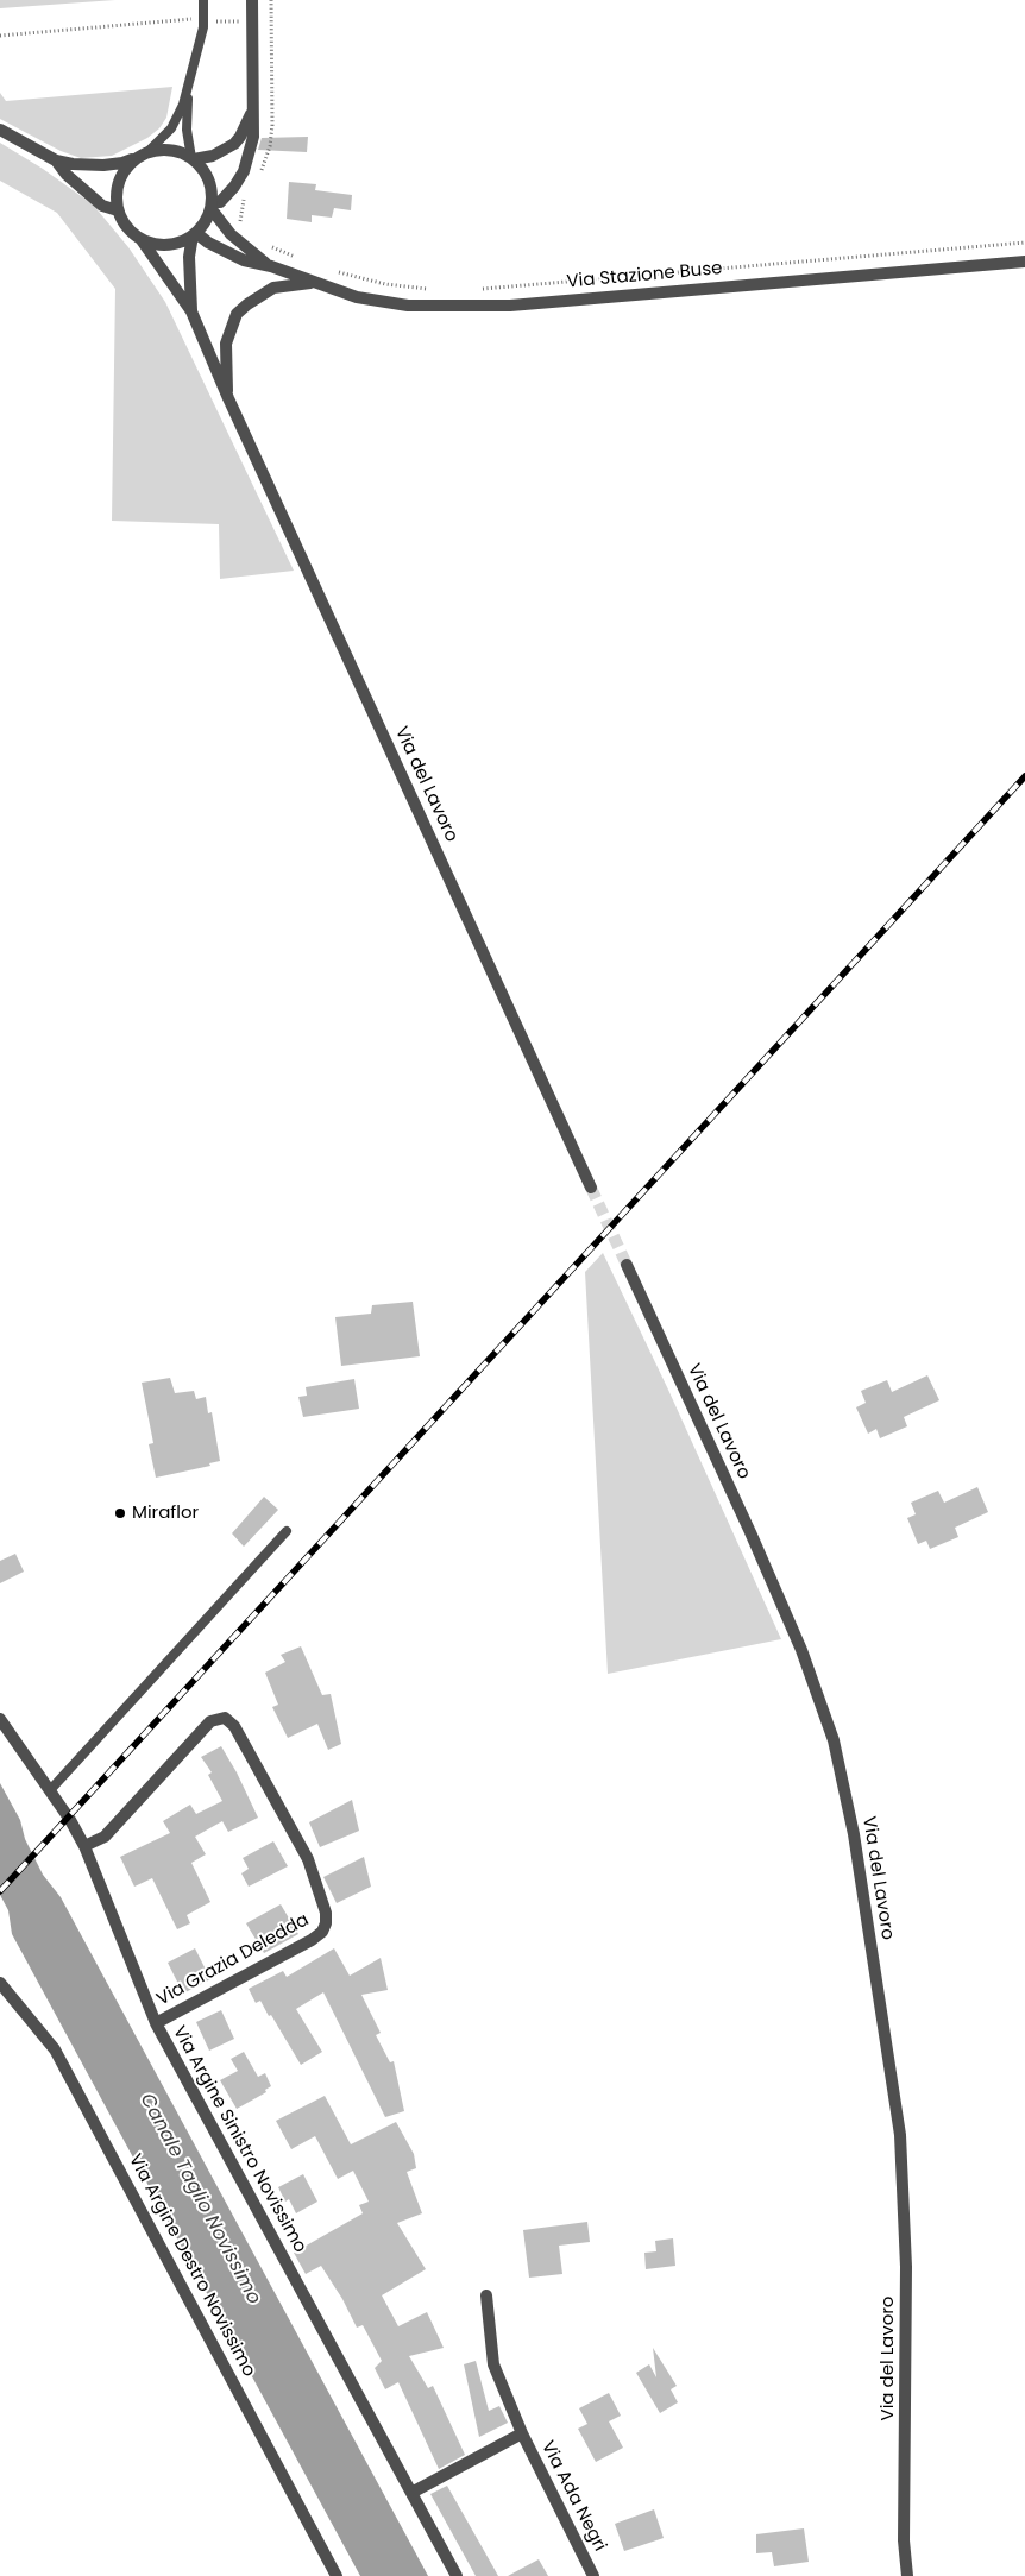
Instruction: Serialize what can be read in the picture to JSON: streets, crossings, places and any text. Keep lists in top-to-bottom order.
{
  "streets": {
    "street": [
      "Via Stazione Buse",
      "Via del Lavoro",
      "Via Grazia Deledda",
      "Via Argine Sinistro Novissimo",
      "Via Argine Destro Novissimo",
      "Via Ada Negri"
    ]
  },
  "crossings": [
    ["Via Stazione Buse", "Via del Lavoro"],
    ["Via Grazia Deledda", "Via Argine Sinistro Novissimo"],
    ["Via Argine Sinistro Novissimo", "Via Ada Negri"]
  ],
  "water": ["Canale Taglio Novissimo"],
  "places": ["Miraflor"]
}
